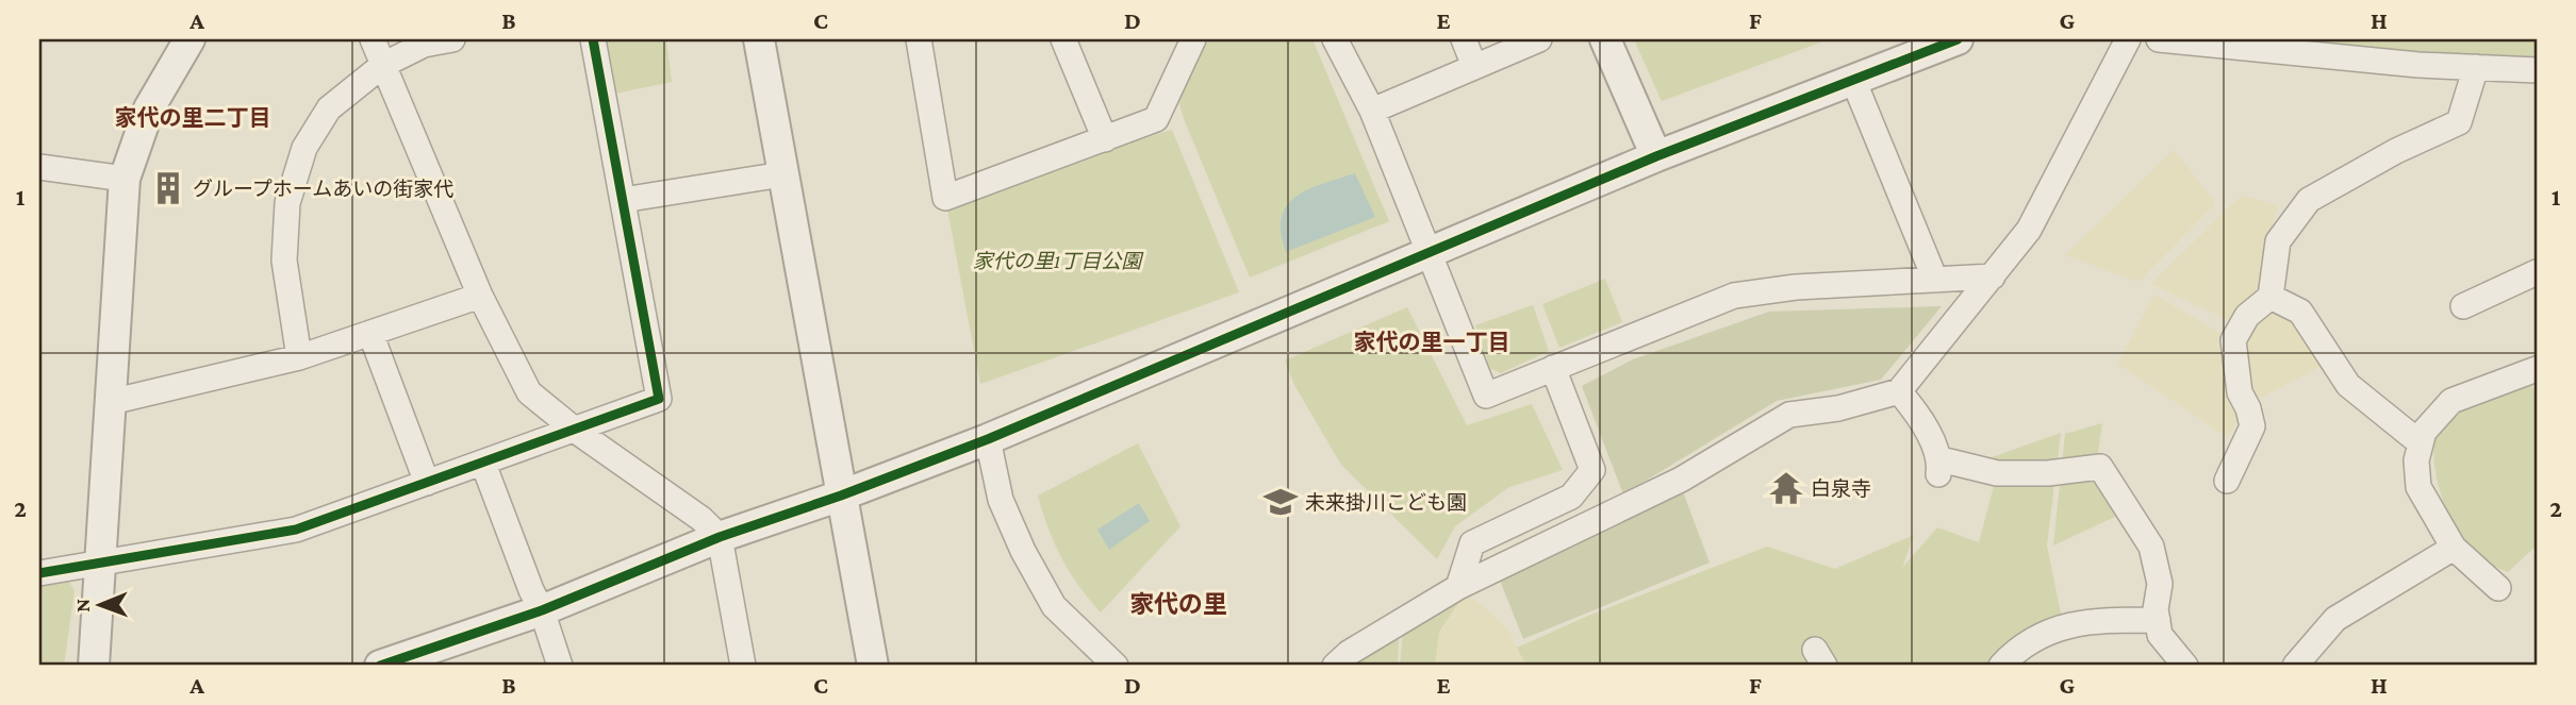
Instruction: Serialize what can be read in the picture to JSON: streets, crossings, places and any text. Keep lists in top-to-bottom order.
{
  "districts": ["家代の里二丁目", "家代の里一丁目", "家代の里"],
  "parks": ["家代の里1丁目公園"],
  "places": {
    "building": ["グループホームあいの街家代"],
    "temple": ["白泉寺"],
    "school or university": ["未来掛川こども園"]
  },
  "north": "left",
  "grid": {
    "columns": [
      "A",
      "B",
      "C",
      "D",
      "E",
      "F",
      "G",
      "H"
    ],
    "rows": ["1", "2"]
  }
}
